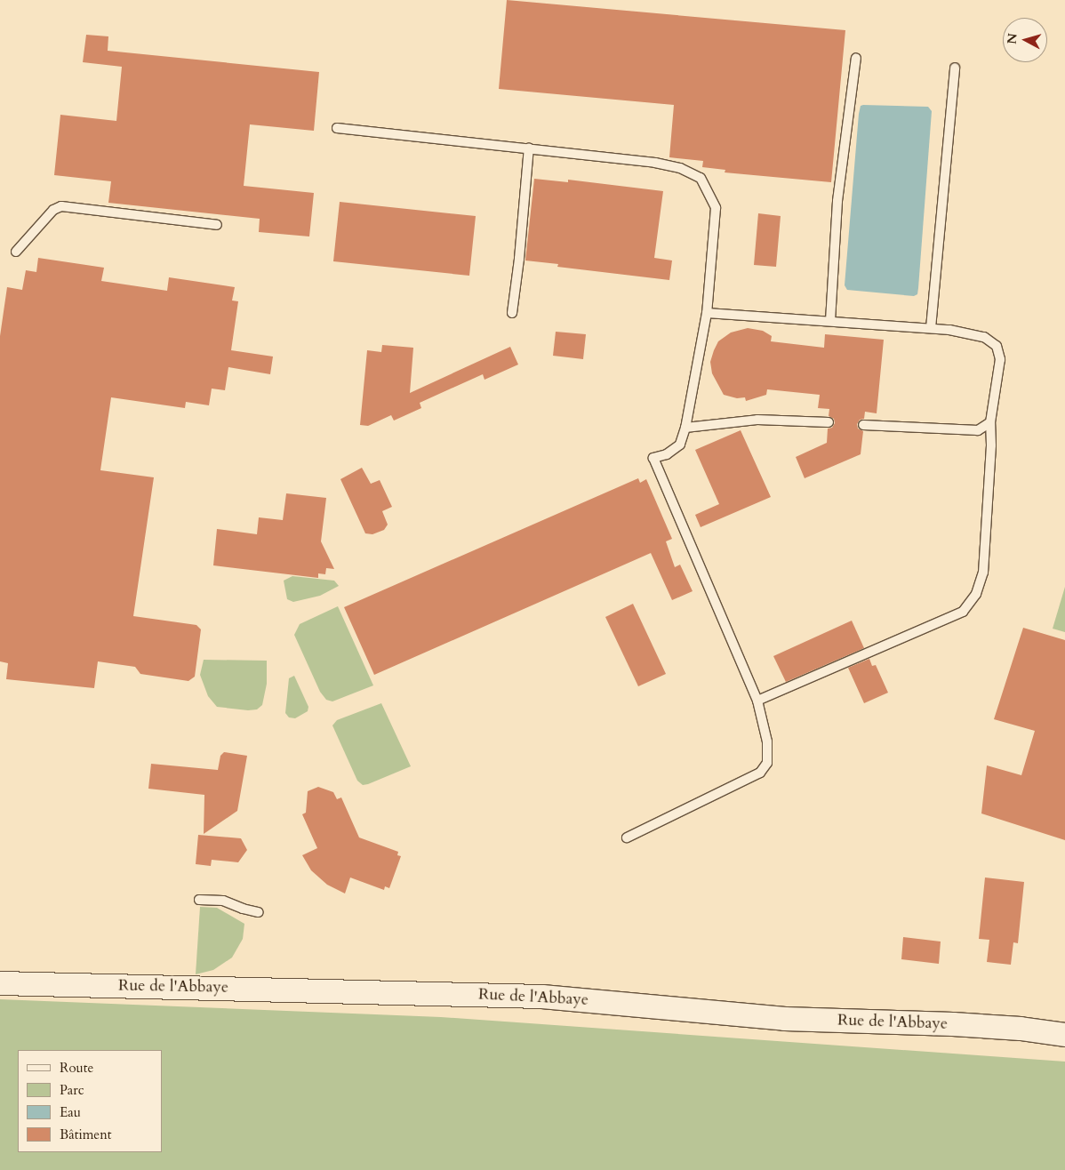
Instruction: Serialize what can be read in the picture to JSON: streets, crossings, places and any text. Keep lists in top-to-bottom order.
{
  "streets": {
    "street": ["Rue de l'Abbaye"]
  },
  "legend": [
    "Route",
    "Parc",
    "Eau",
    "Bâtiment"
  ],
  "north": "left"
}
